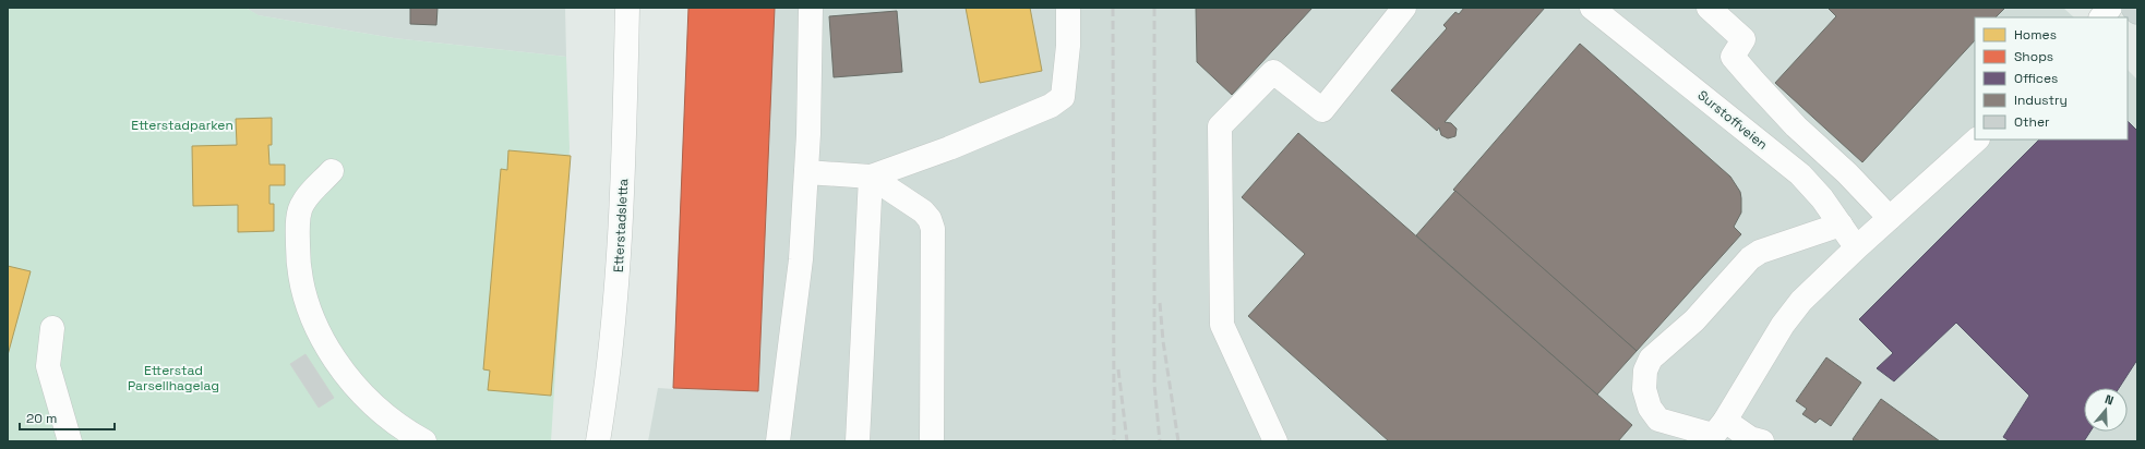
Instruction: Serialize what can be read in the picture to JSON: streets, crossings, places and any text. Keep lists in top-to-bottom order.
{
  "streets": {
    "street": ["Surstoffveien", "Etterstadsletta"]
  },
  "parks": ["Etterstadparken", "Etterstad Parsellhagelag"],
  "legend": [
    "Homes",
    "Shops",
    "Offices",
    "Industry",
    "Other"
  ],
  "scale_bar": "20 m",
  "north": "top"
}
